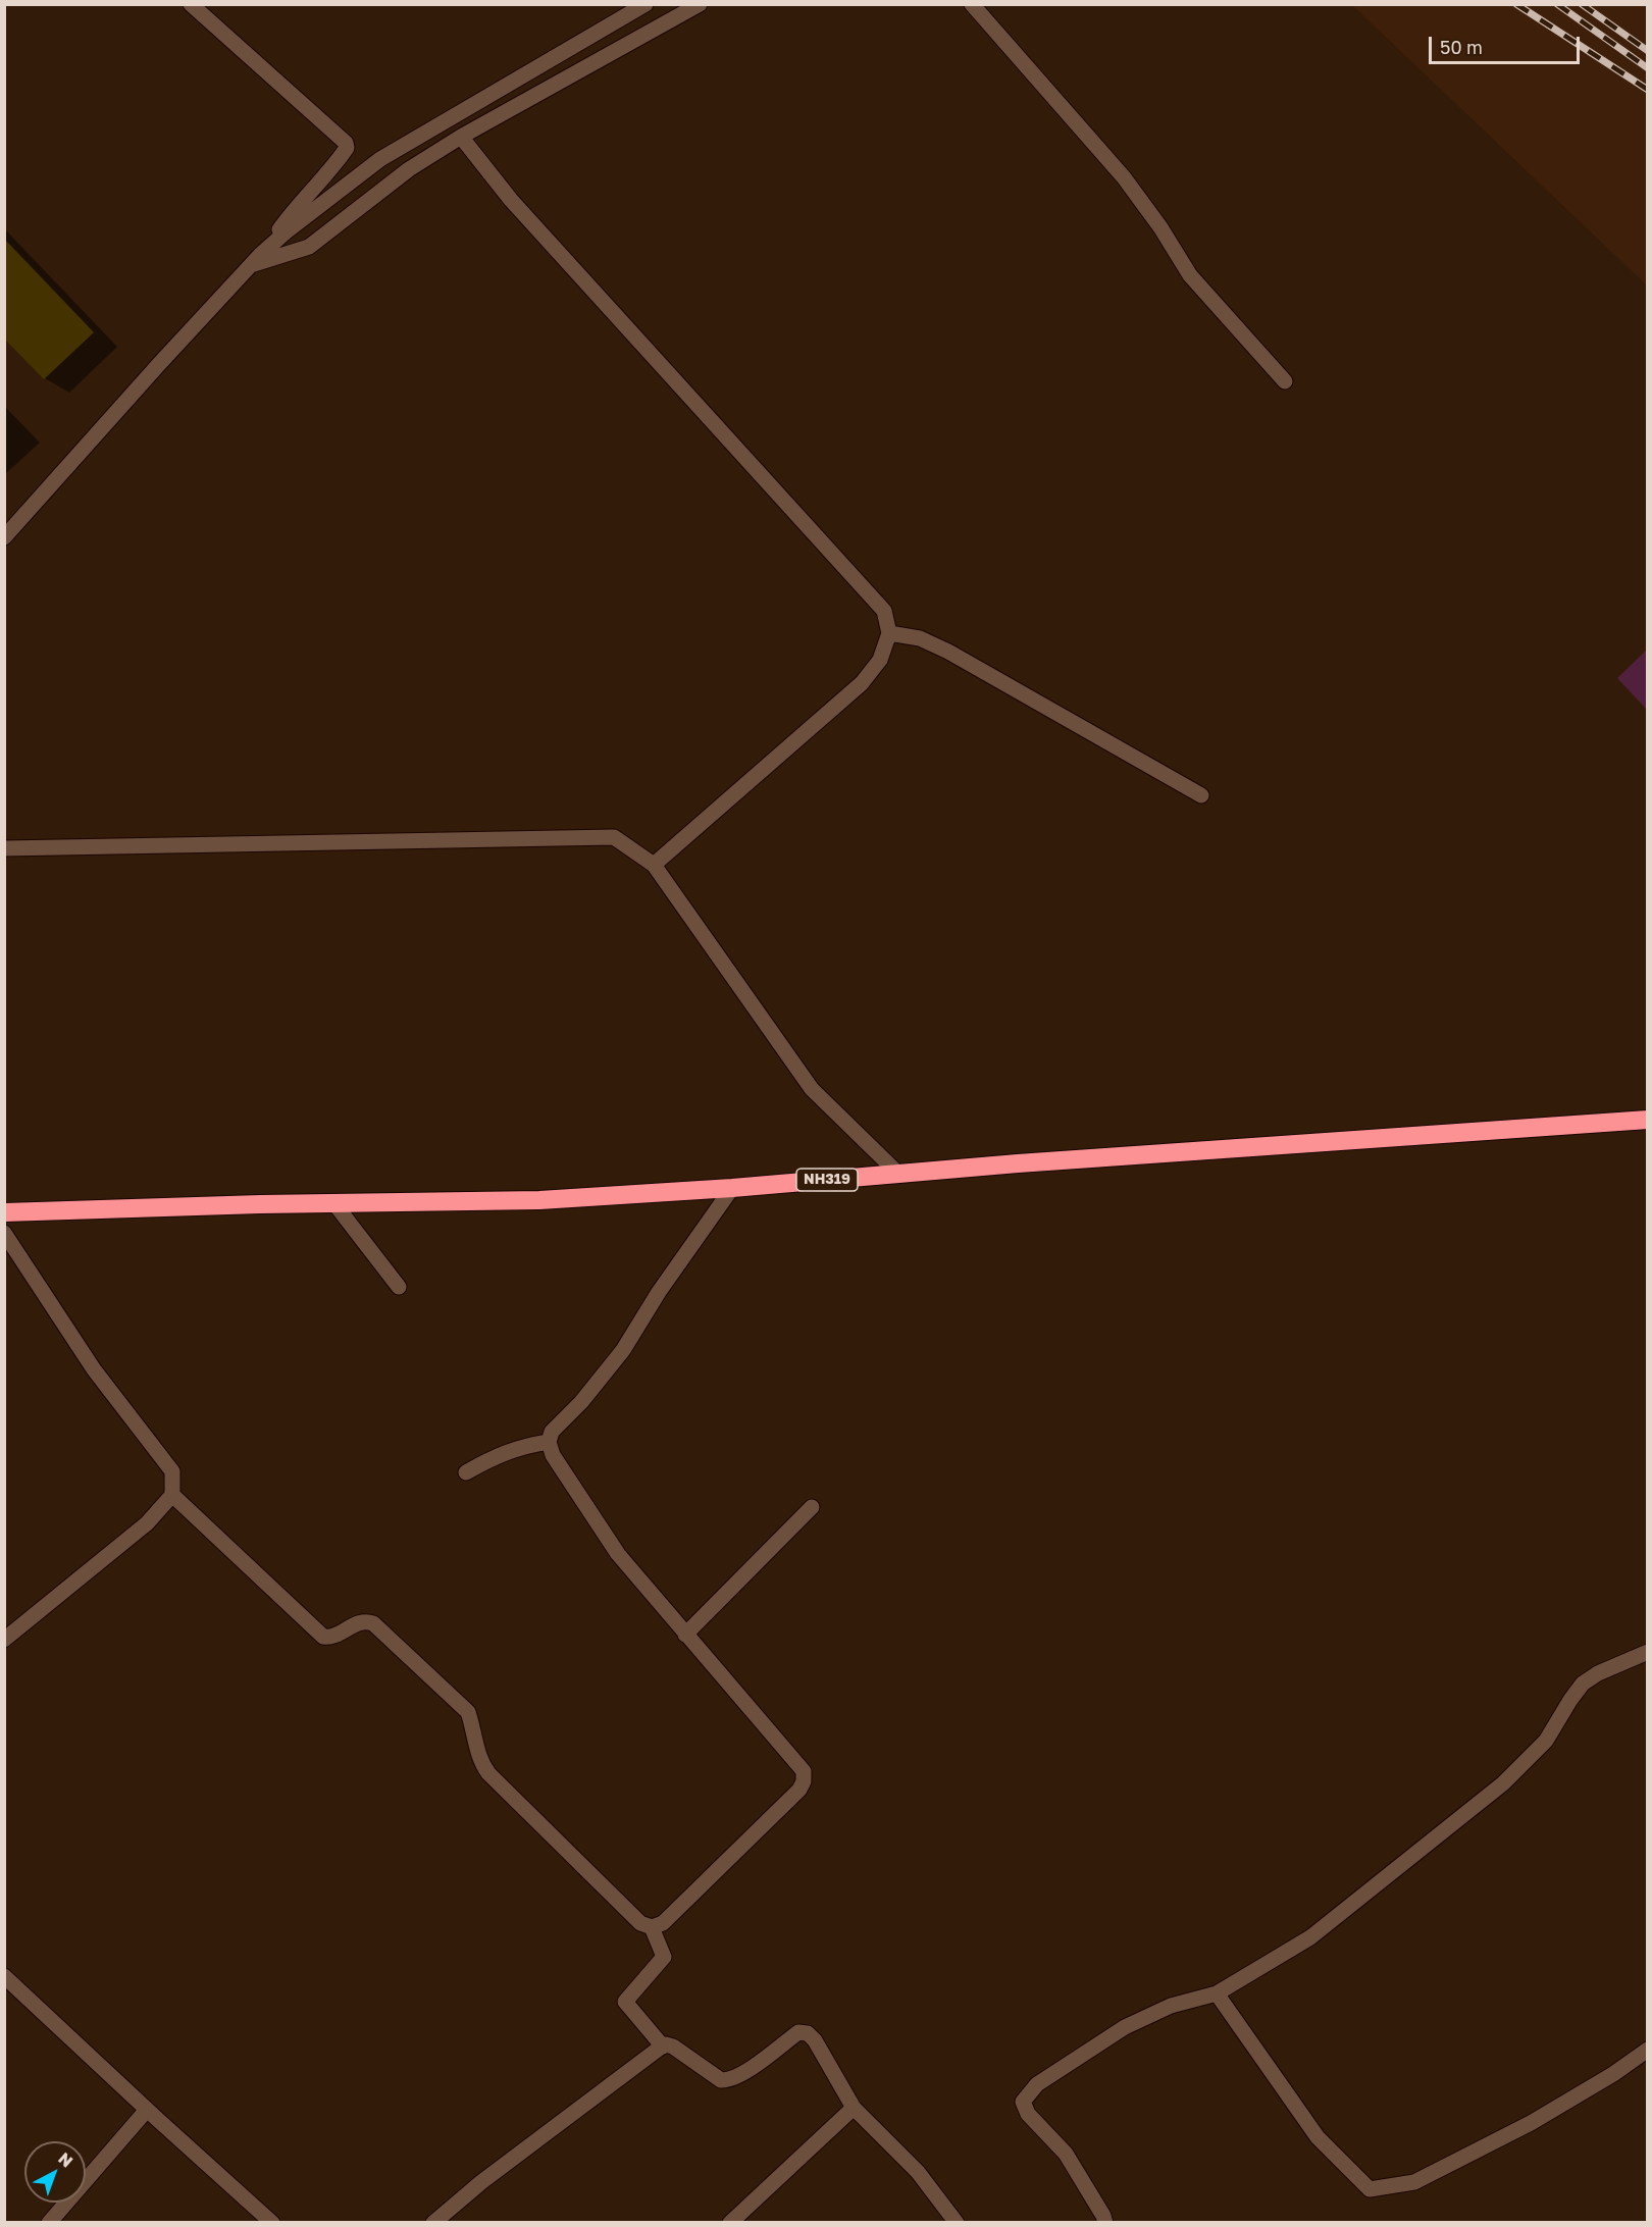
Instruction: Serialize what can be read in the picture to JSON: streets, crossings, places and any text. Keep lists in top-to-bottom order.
{
  "streets": {
    "highway": ["NH319"]
  },
  "scale_bar": "50 m",
  "north": "top right"
}
